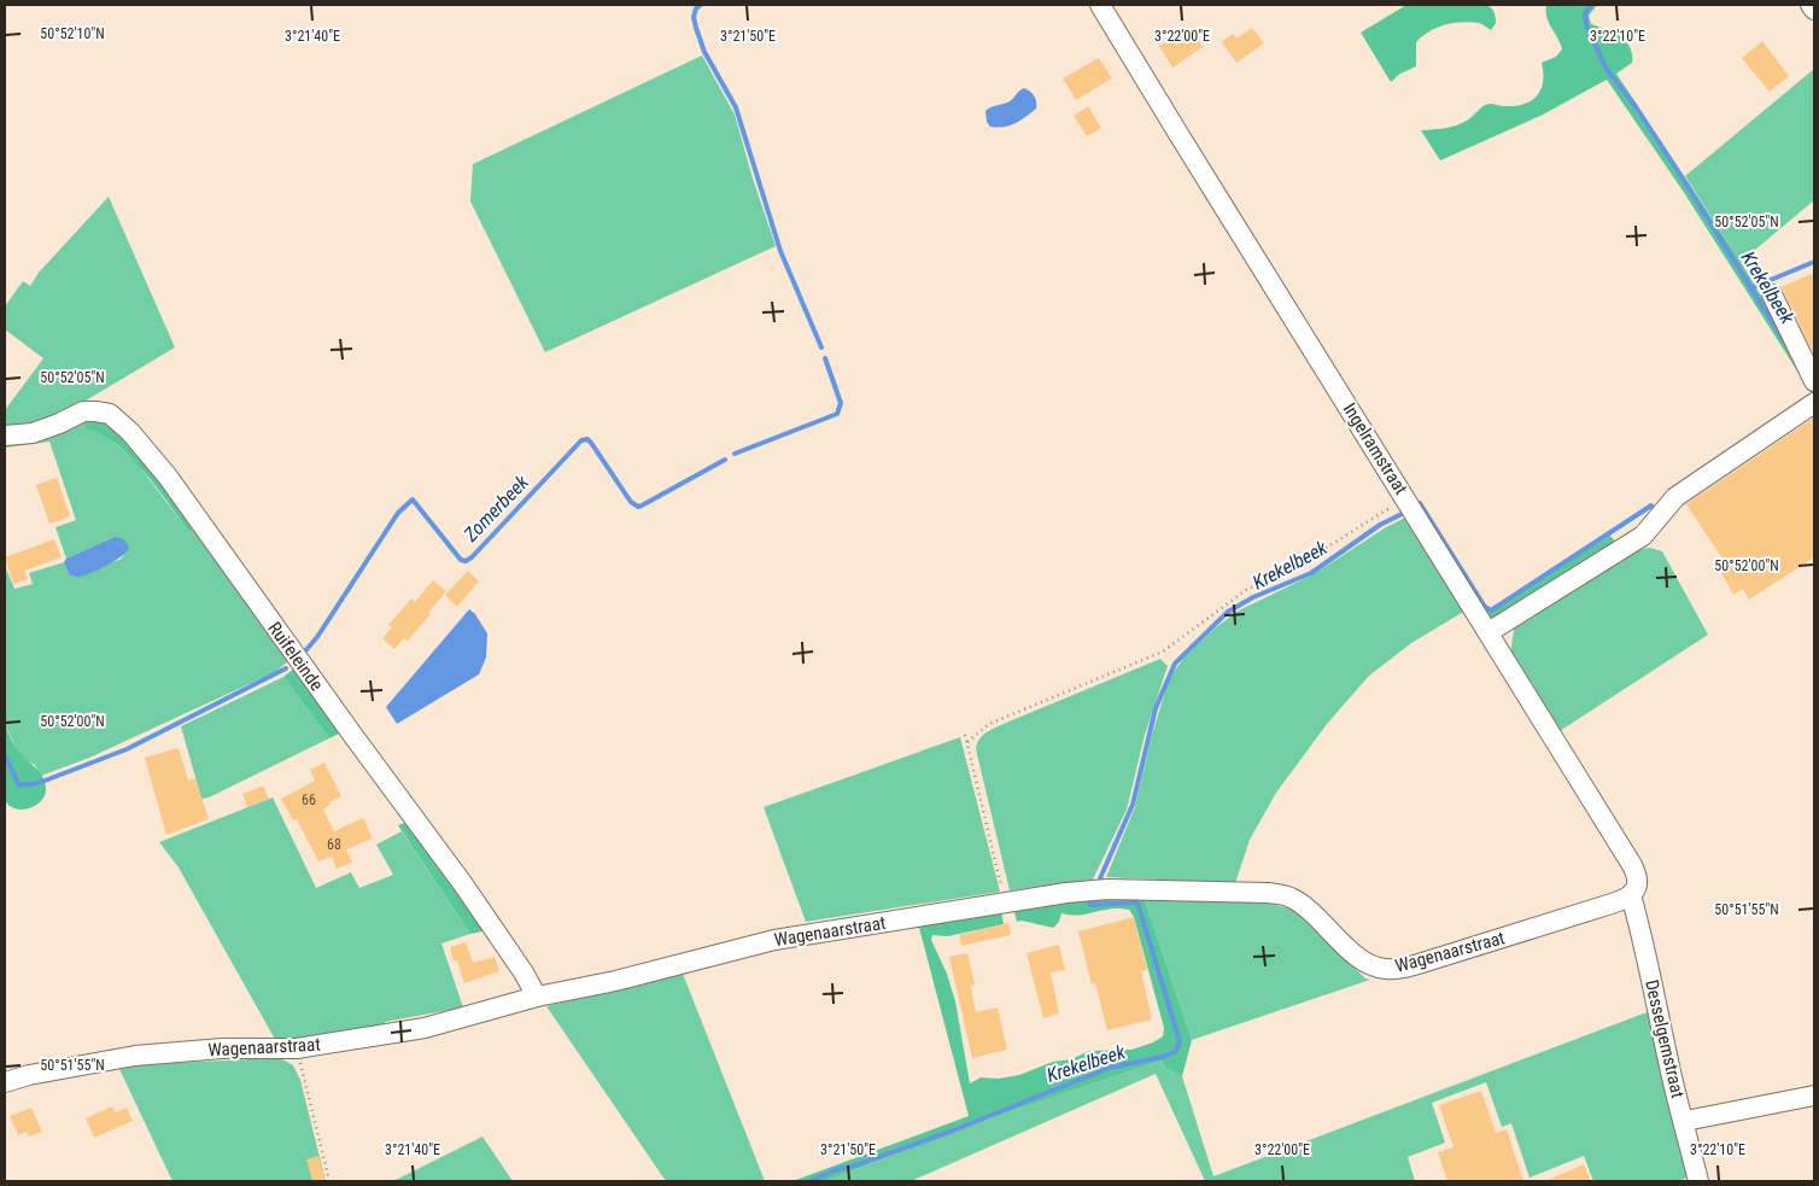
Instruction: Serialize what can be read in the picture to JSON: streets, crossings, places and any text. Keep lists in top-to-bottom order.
{
  "streets": {
    "street": [
      "Ingelramstraat",
      "Ruifeleinde",
      "Wagenaarstraat",
      "Desselgemstraat"
    ]
  },
  "crossings": [
    ["Ingelramstraat", "Wagenaarstraat"],
    ["Ingelramstraat", "Desselgemstraat"],
    ["Ruifeleinde", "Wagenaarstraat"],
    ["Wagenaarstraat", "Desselgemstraat"]
  ],
  "water": ["Krekelbeek", "Zomerbeek"],
  "house_numbers": ["66", "68"],
  "coordinates": [
    "50°52'10\"N",
    "3°21'40\"E",
    "3°21'50\"E",
    "3°22'00\"E",
    "3°22'10\"E",
    "50°52'05\"N",
    "50°52'00\"N",
    "50°51'55\"N"
  ]
}
